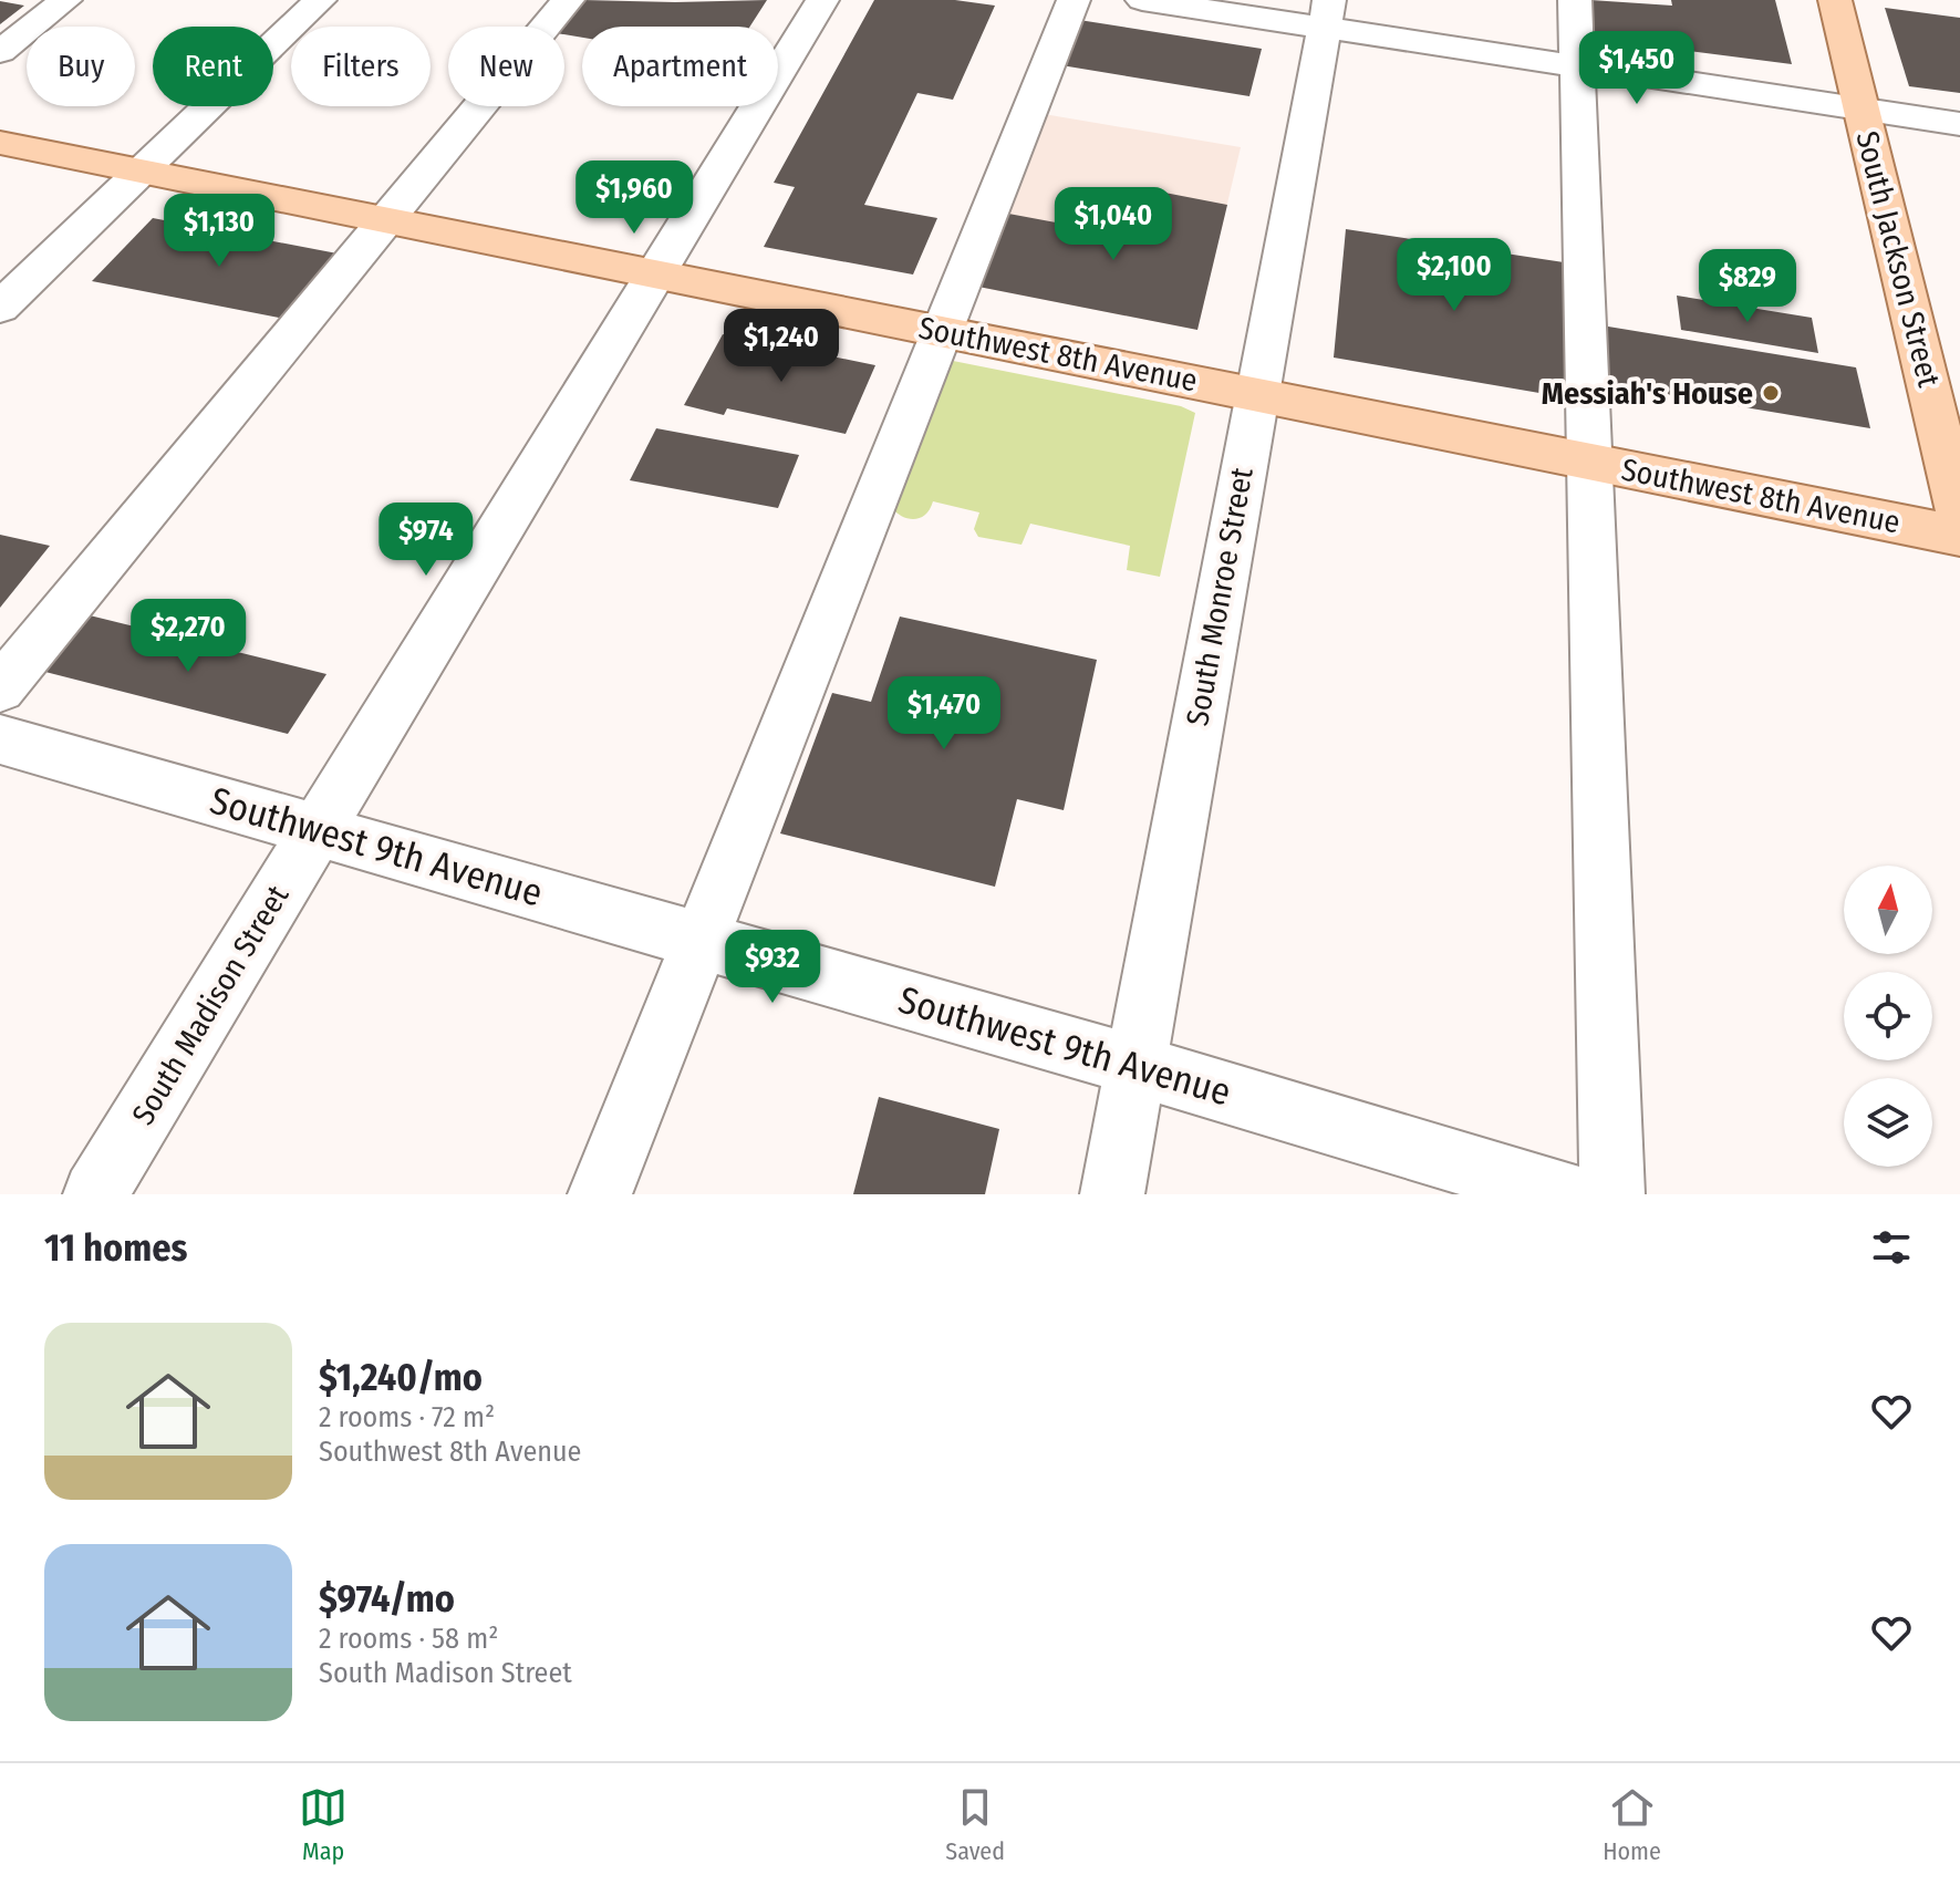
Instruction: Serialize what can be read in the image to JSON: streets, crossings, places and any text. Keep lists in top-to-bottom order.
{
  "streets": {
    "main road": ["South Jackson Street", "Southwest 8th Avenue"],
    "street": ["South Monroe Street", "Southwest 9th Avenue", "South Madison Street"]
  },
  "crossings": [
    ["Southwest 8th Avenue", "South Monroe Street"],
    ["Southwest 8th Avenue", "South Madison Street"],
    ["South Monroe Street", "Southwest 9th Avenue"],
    ["Southwest 9th Avenue", "South Madison Street"]
  ],
  "places": ["Messiah's House"],
  "north": "top",
  "page": {
    "chip": [
      "Buy",
      "Rent",
      "Filters",
      "New",
      "Apartment"
    ],
    "price": [
      "$1,450",
      "$1,960",
      "$1,040",
      "$1,130",
      "$2,100",
      "$829",
      "$1,240",
      "$974",
      "$2,270",
      "$1,470",
      "$932"
    ],
    "heading": "11 homes",
    "list": [
      {
        "name": "$1,240/mo",
        "note": "2 rooms · 72 m² · Southwest 8th Avenue"
      },
      {
        "name": "$974/mo",
        "note": "2 rooms · 58 m² · South Madison Street"
      }
    ],
    "tabs": ["Map", "Saved", "Home"]
  }
}
